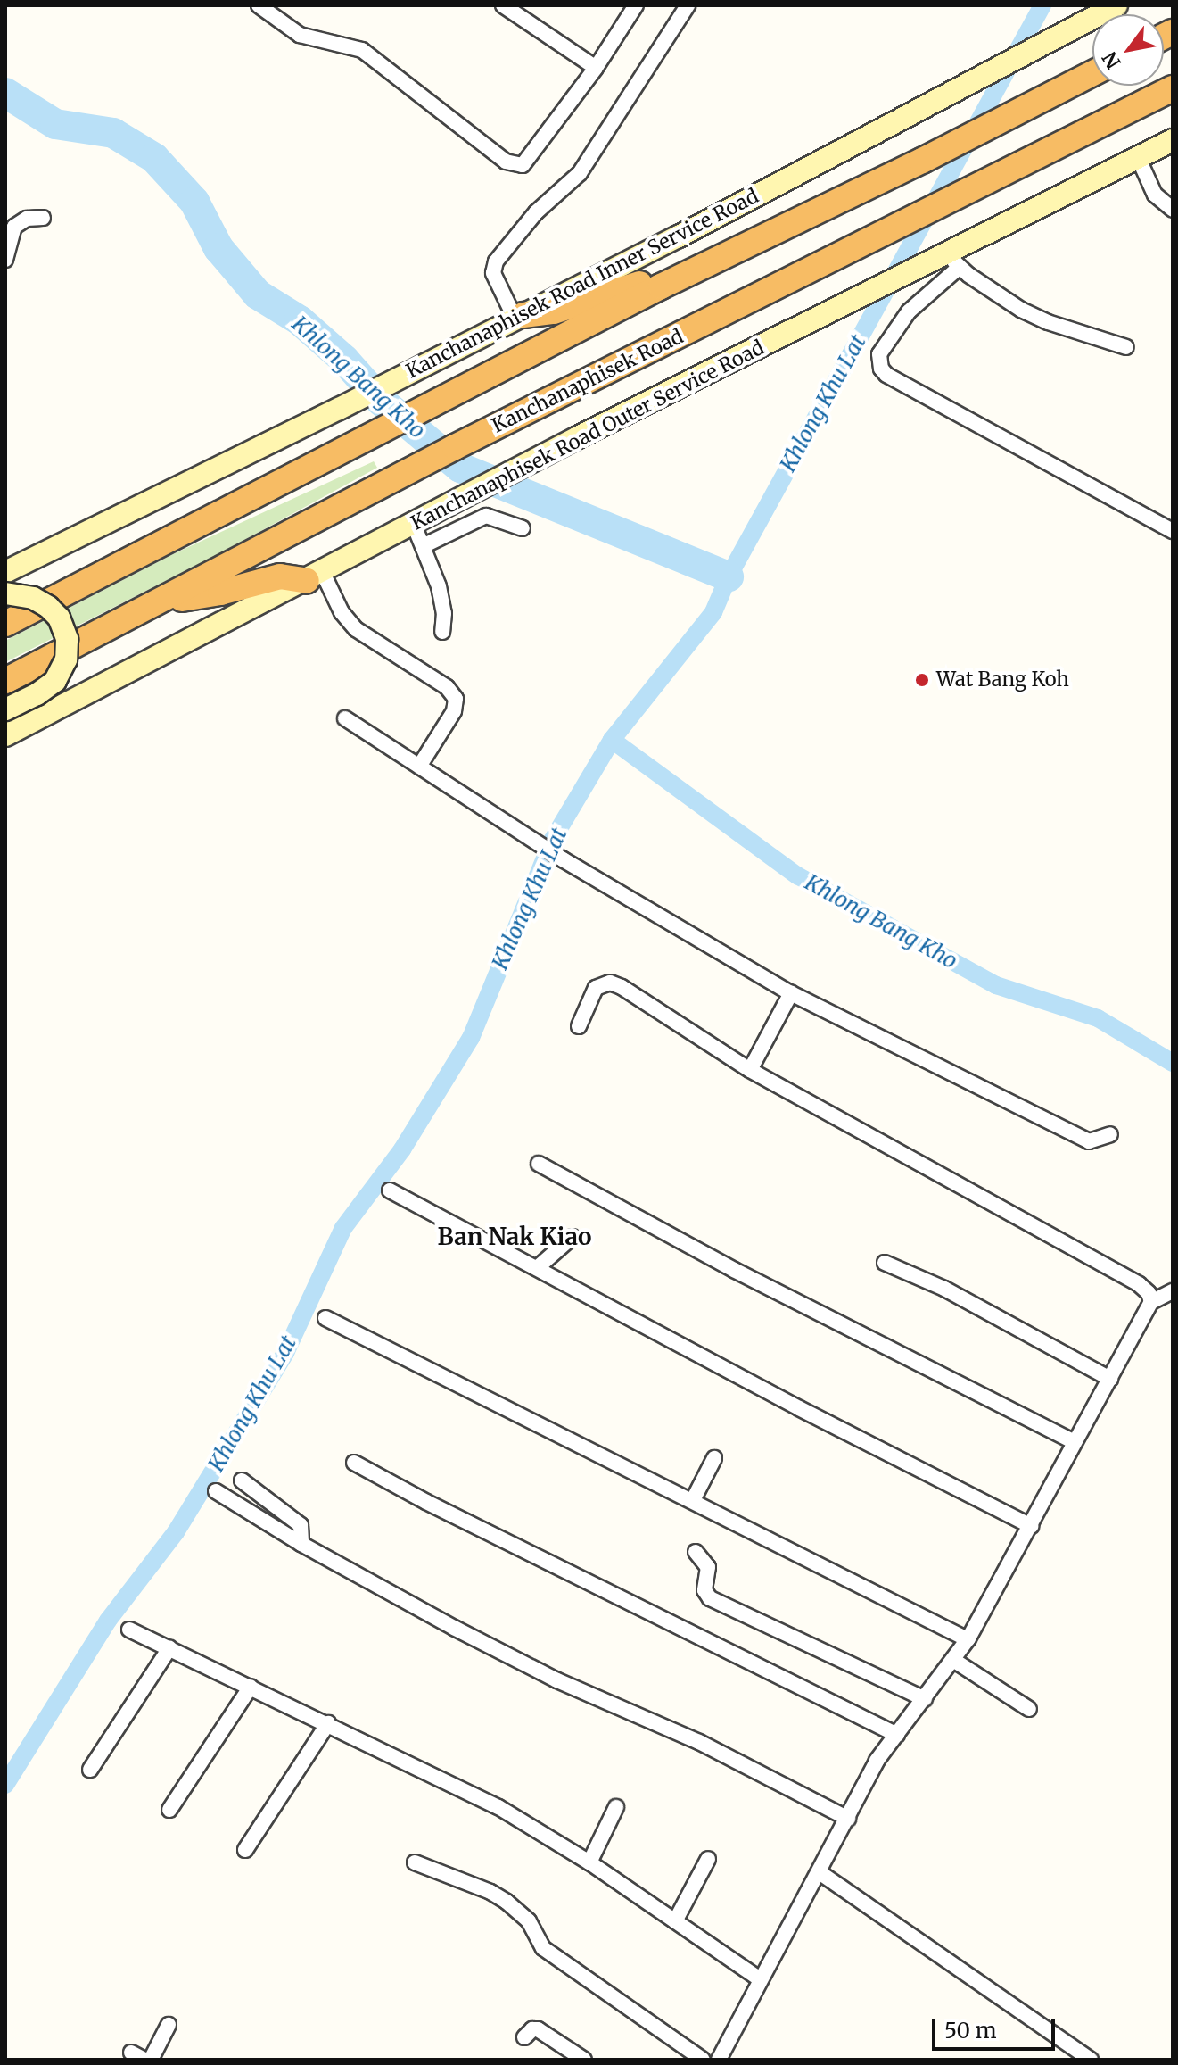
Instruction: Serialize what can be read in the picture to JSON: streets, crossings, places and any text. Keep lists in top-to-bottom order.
{
  "streets": {
    "highway": ["Kanchanaphisek Road"],
    "main road": ["Kanchanaphisek Road Inner Service Road", "Kanchanaphisek Road Outer Service Road"]
  },
  "districts": ["Ban Nak Kiao"],
  "water": ["Khlong Bang Kho", "Khlong Khu Lat"],
  "places": ["Wat Bang Koh"],
  "scale_bar": "50 m",
  "north": "bottom left"
}
